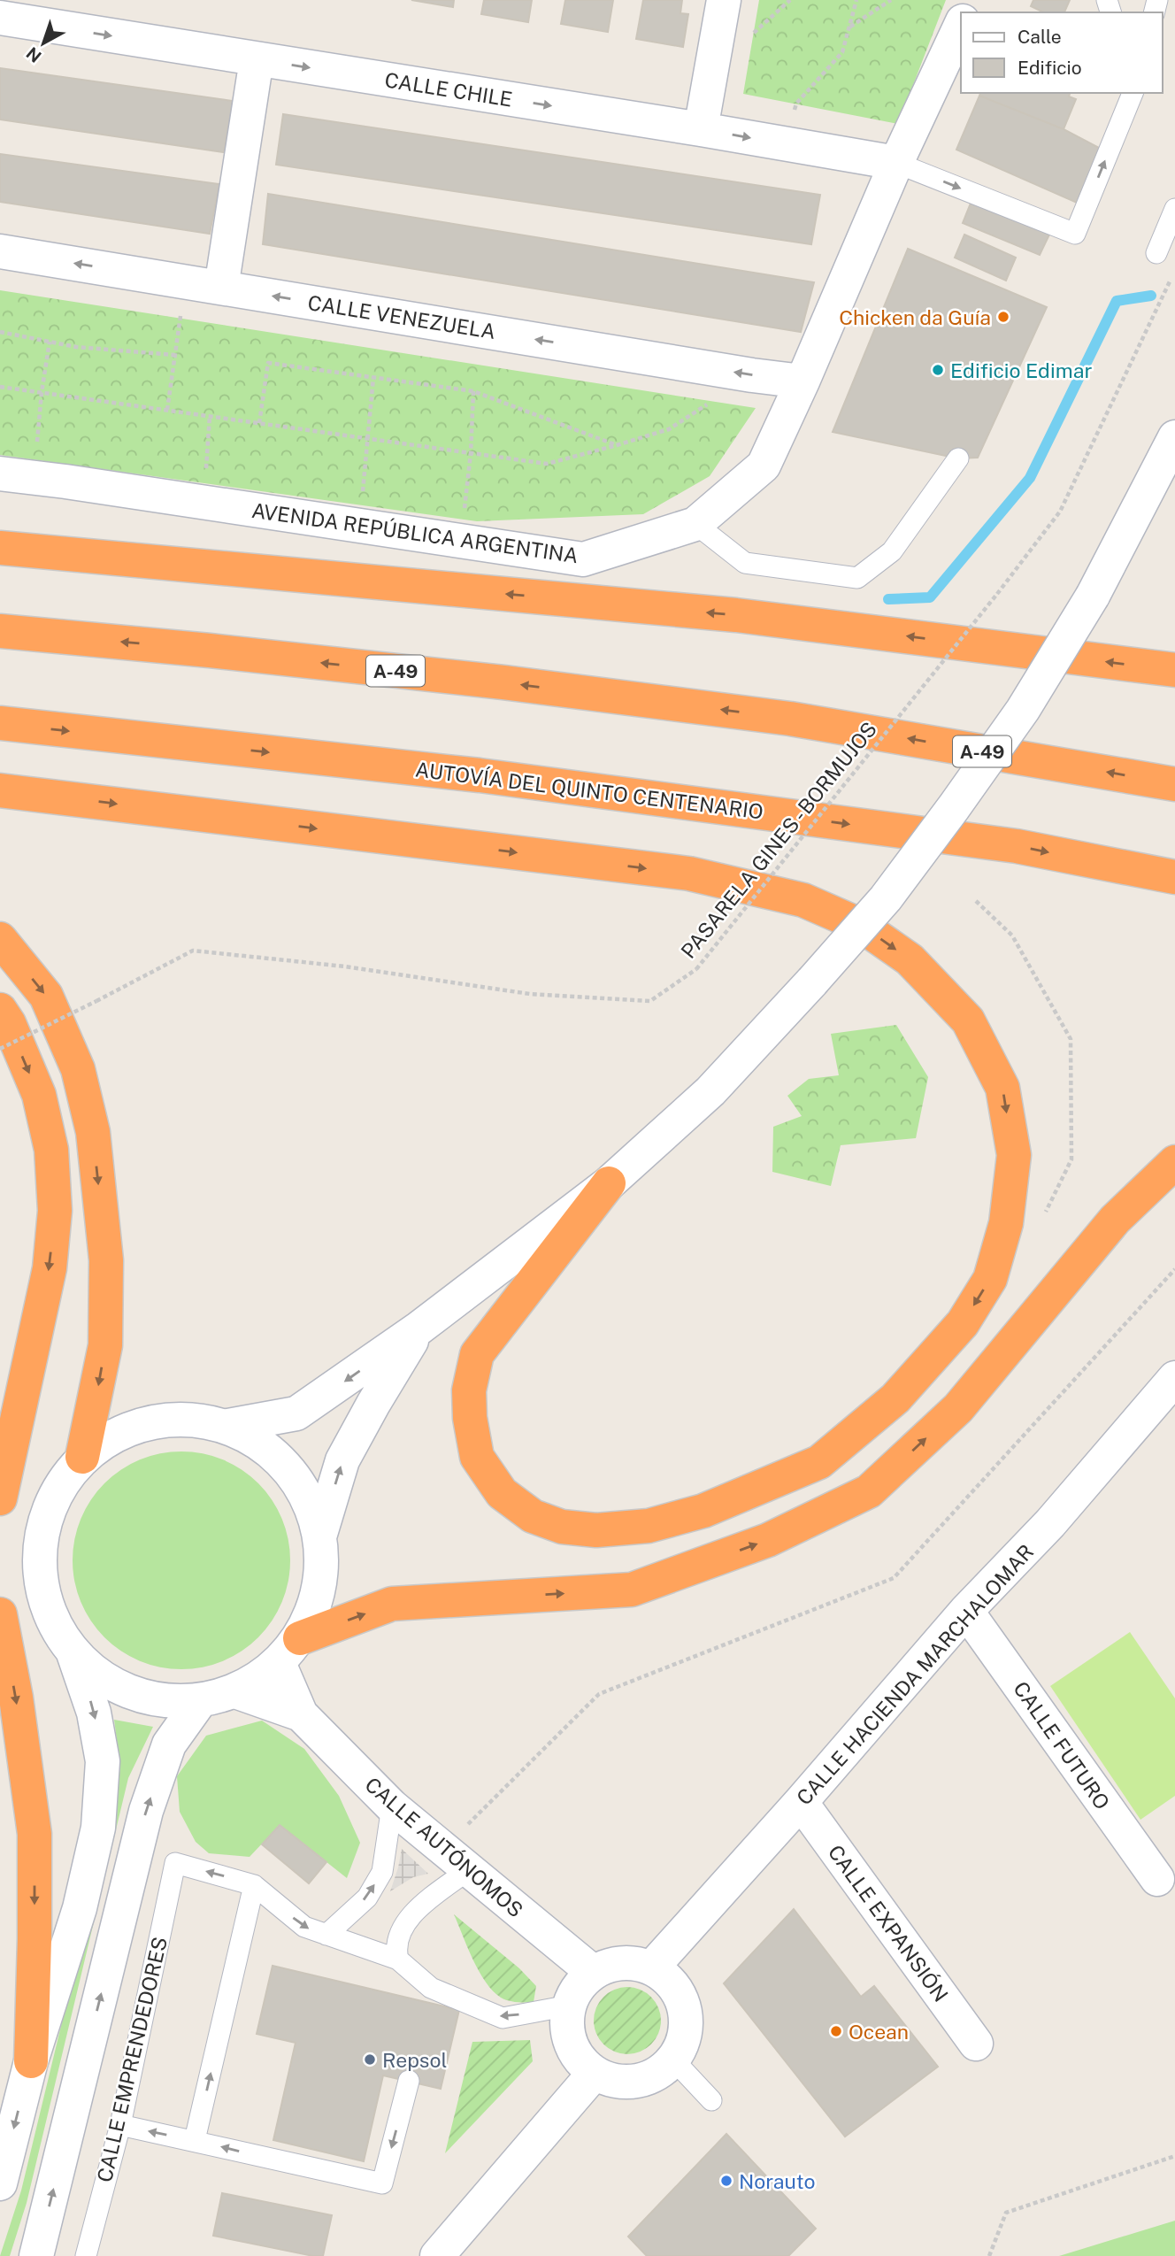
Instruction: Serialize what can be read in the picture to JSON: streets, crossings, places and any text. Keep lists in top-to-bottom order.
{
  "streets": {
    "highway": ["A-49", "AUTOVÍA DEL QUINTO CENTENARIO"],
    "street": [
      "CALLE CHILE",
      "CALLE VENEZUELA",
      "AVENIDA REPÚBLICA ARGENTINA",
      "CALLE HACIENDA MARCHALOMAR",
      "CALLE FUTURO",
      "CALLE AUTÓNOMOS",
      "CALLE EXPANSIÓN"
    ],
    "lane": ["CALLE EMPRENDEDORES"],
    "path": ["PASARELA GINES - BORMUJOS"]
  },
  "crossings": [
    ["CALLE CHILE", "AVENIDA REPÚBLICA ARGENTINA"],
    ["CALLE VENEZUELA", "AVENIDA REPÚBLICA ARGENTINA"],
    ["CALLE HACIENDA MARCHALOMAR", "CALLE FUTURO"],
    ["CALLE HACIENDA MARCHALOMAR", "CALLE AUTÓNOMOS"],
    ["CALLE HACIENDA MARCHALOMAR", "CALLE EXPANSIÓN"]
  ],
  "one_way": ["CALLE CHILE", "CALLE VENEZUELA"],
  "places": [
    "Chicken da Guía",
    "Edificio Edimar",
    "Ocean",
    "Repsol",
    "Norauto"
  ],
  "legend": ["Calle", "Edificio"],
  "north": "bottom left"
}
